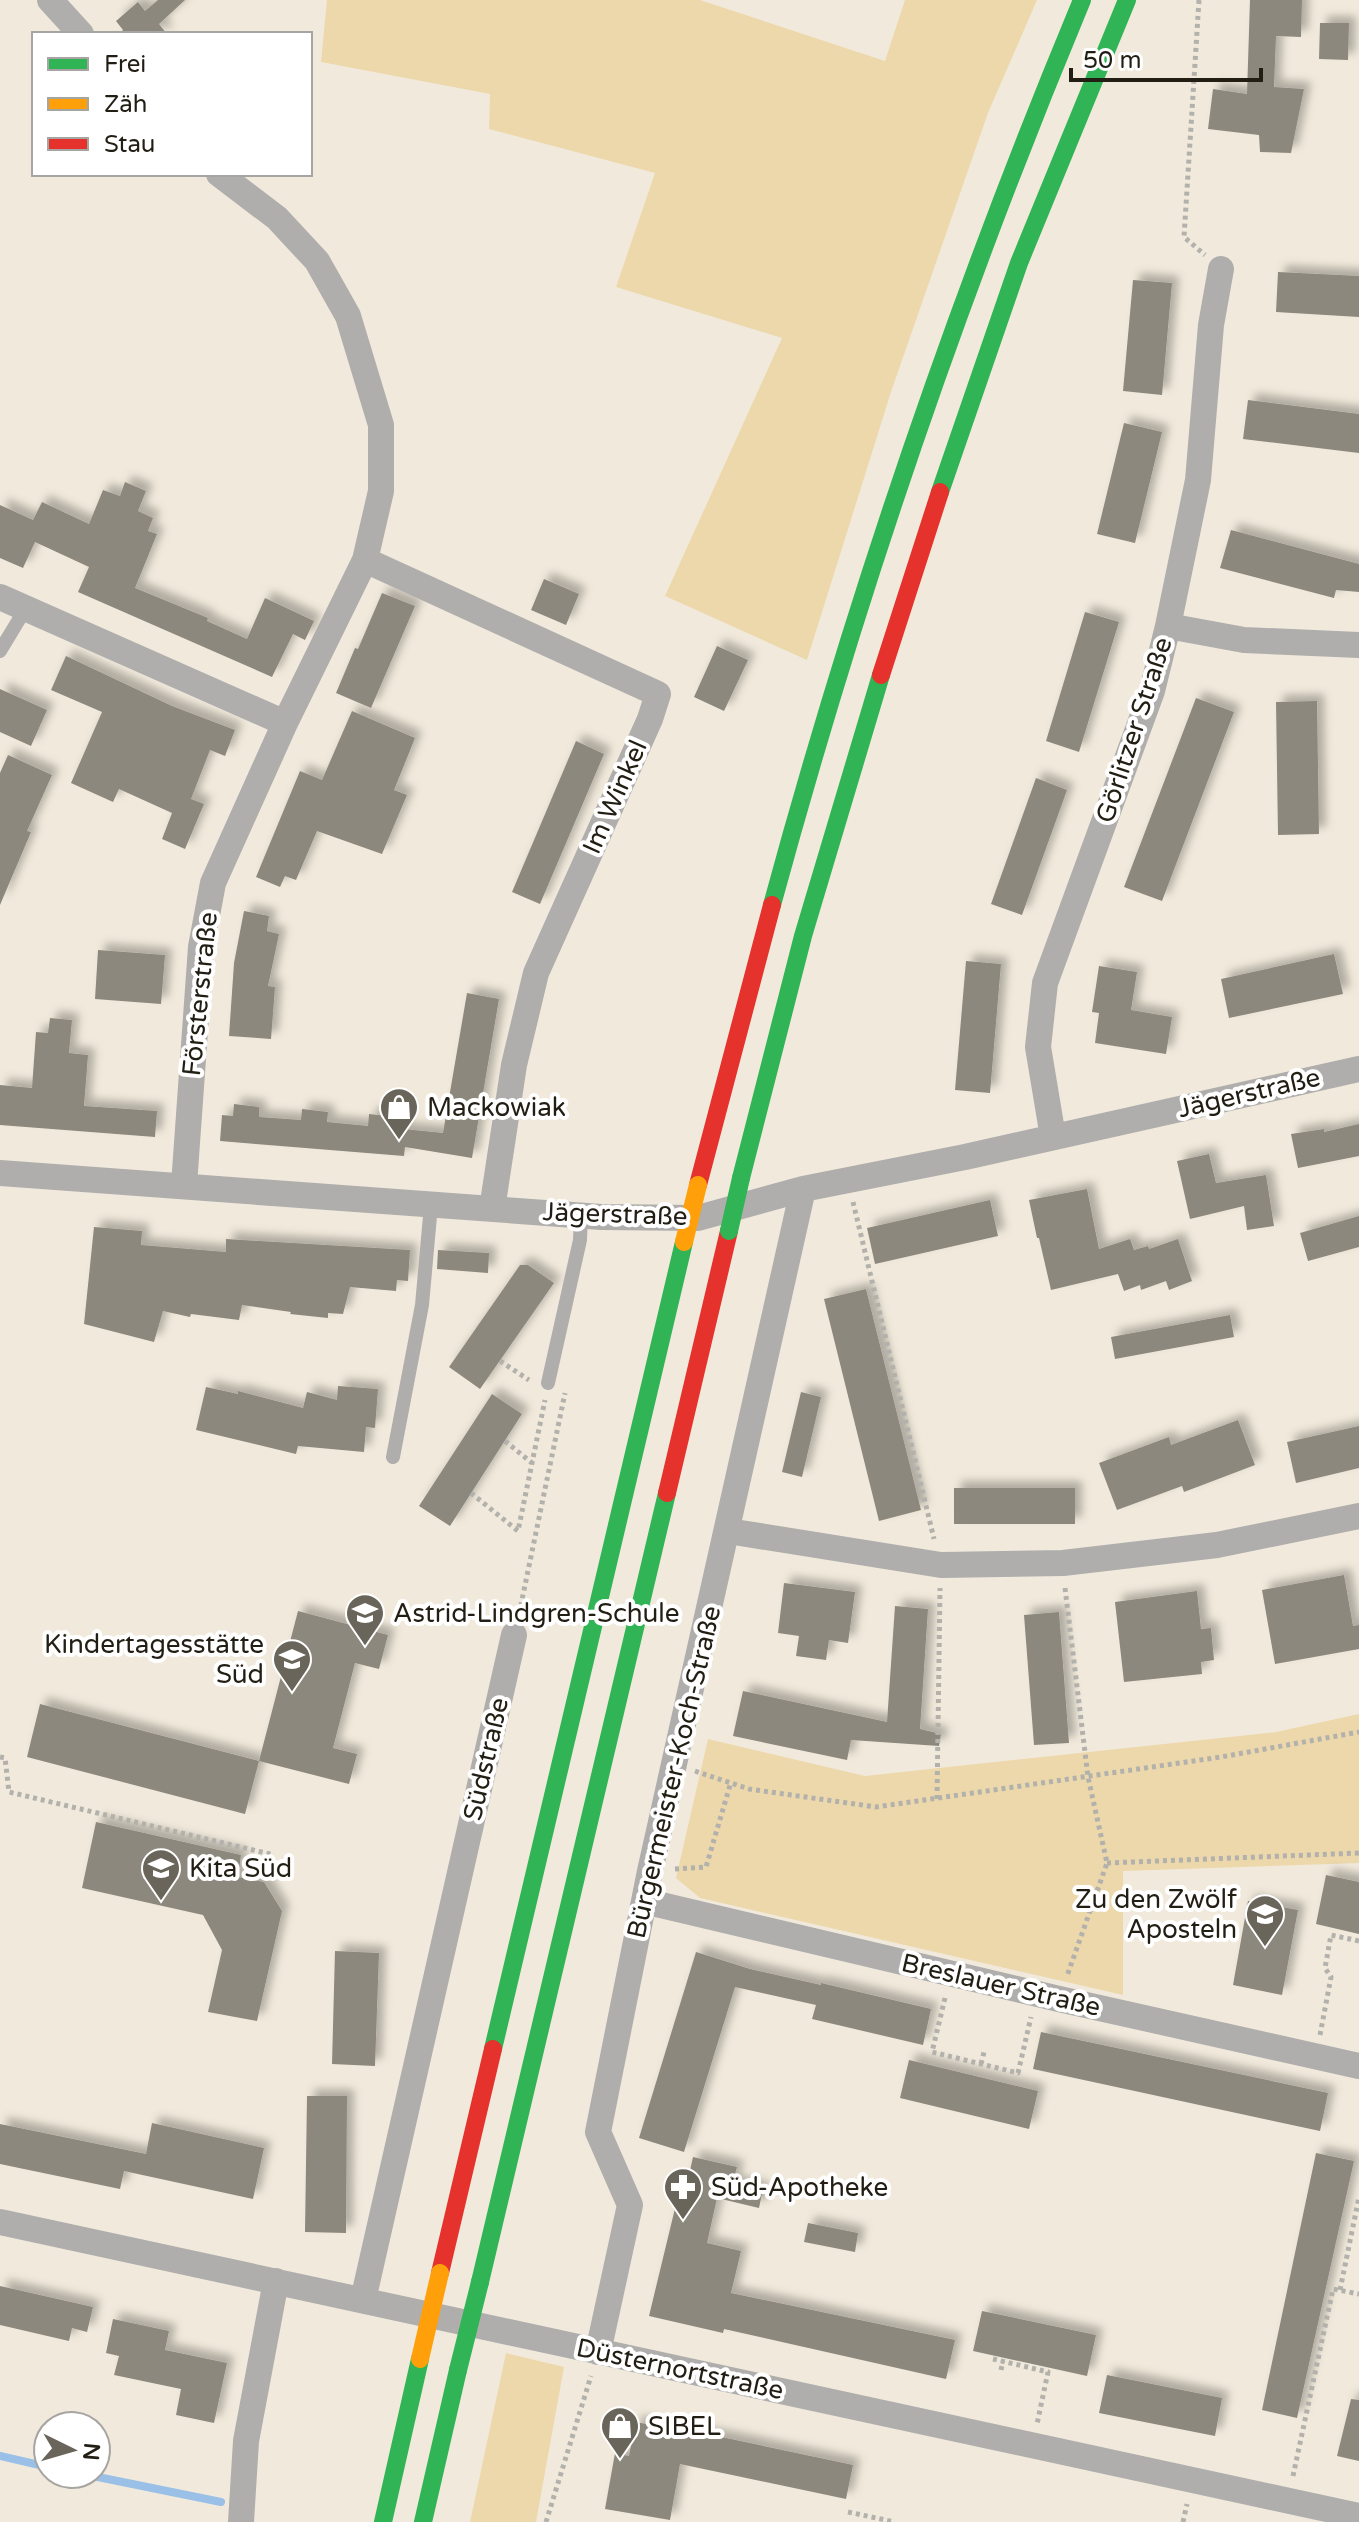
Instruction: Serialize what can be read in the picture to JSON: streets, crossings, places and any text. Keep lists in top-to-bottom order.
{
  "streets": {
    "street": [
      "Görlitzer Straße",
      "Im Winkel",
      "Försterstraße",
      "Jägerstraße",
      "Südstraße",
      "Bürgermeister-Koch-Straße",
      "Breslauer Straße",
      "Düsternortstraße"
    ]
  },
  "crossings": [
    ["Görlitzer Straße", "Jägerstraße"],
    ["Im Winkel", "Försterstraße"],
    ["Im Winkel", "Jägerstraße"],
    ["Försterstraße", "Jägerstraße"],
    ["Jägerstraße", "Bürgermeister-Koch-Straße"],
    ["Südstraße", "Düsternortstraße"],
    ["Bürgermeister-Koch-Straße", "Breslauer Straße"],
    ["Bürgermeister-Koch-Straße", "Düsternortstraße"]
  ],
  "places": {
    "shop": ["Mackowiak", "SIBEL"],
    "school or university": [
      "Astrid-Lindgren-Schule",
      "Kindertagesstätte Süd",
      "Kita Süd",
      "Zu den Zwölf Aposteln"
    ],
    "pharmacy": ["Süd-Apotheke"]
  },
  "legend": ["Frei", "Zäh", "Stau"],
  "scale_bar": "50 m",
  "north": "right"
}
